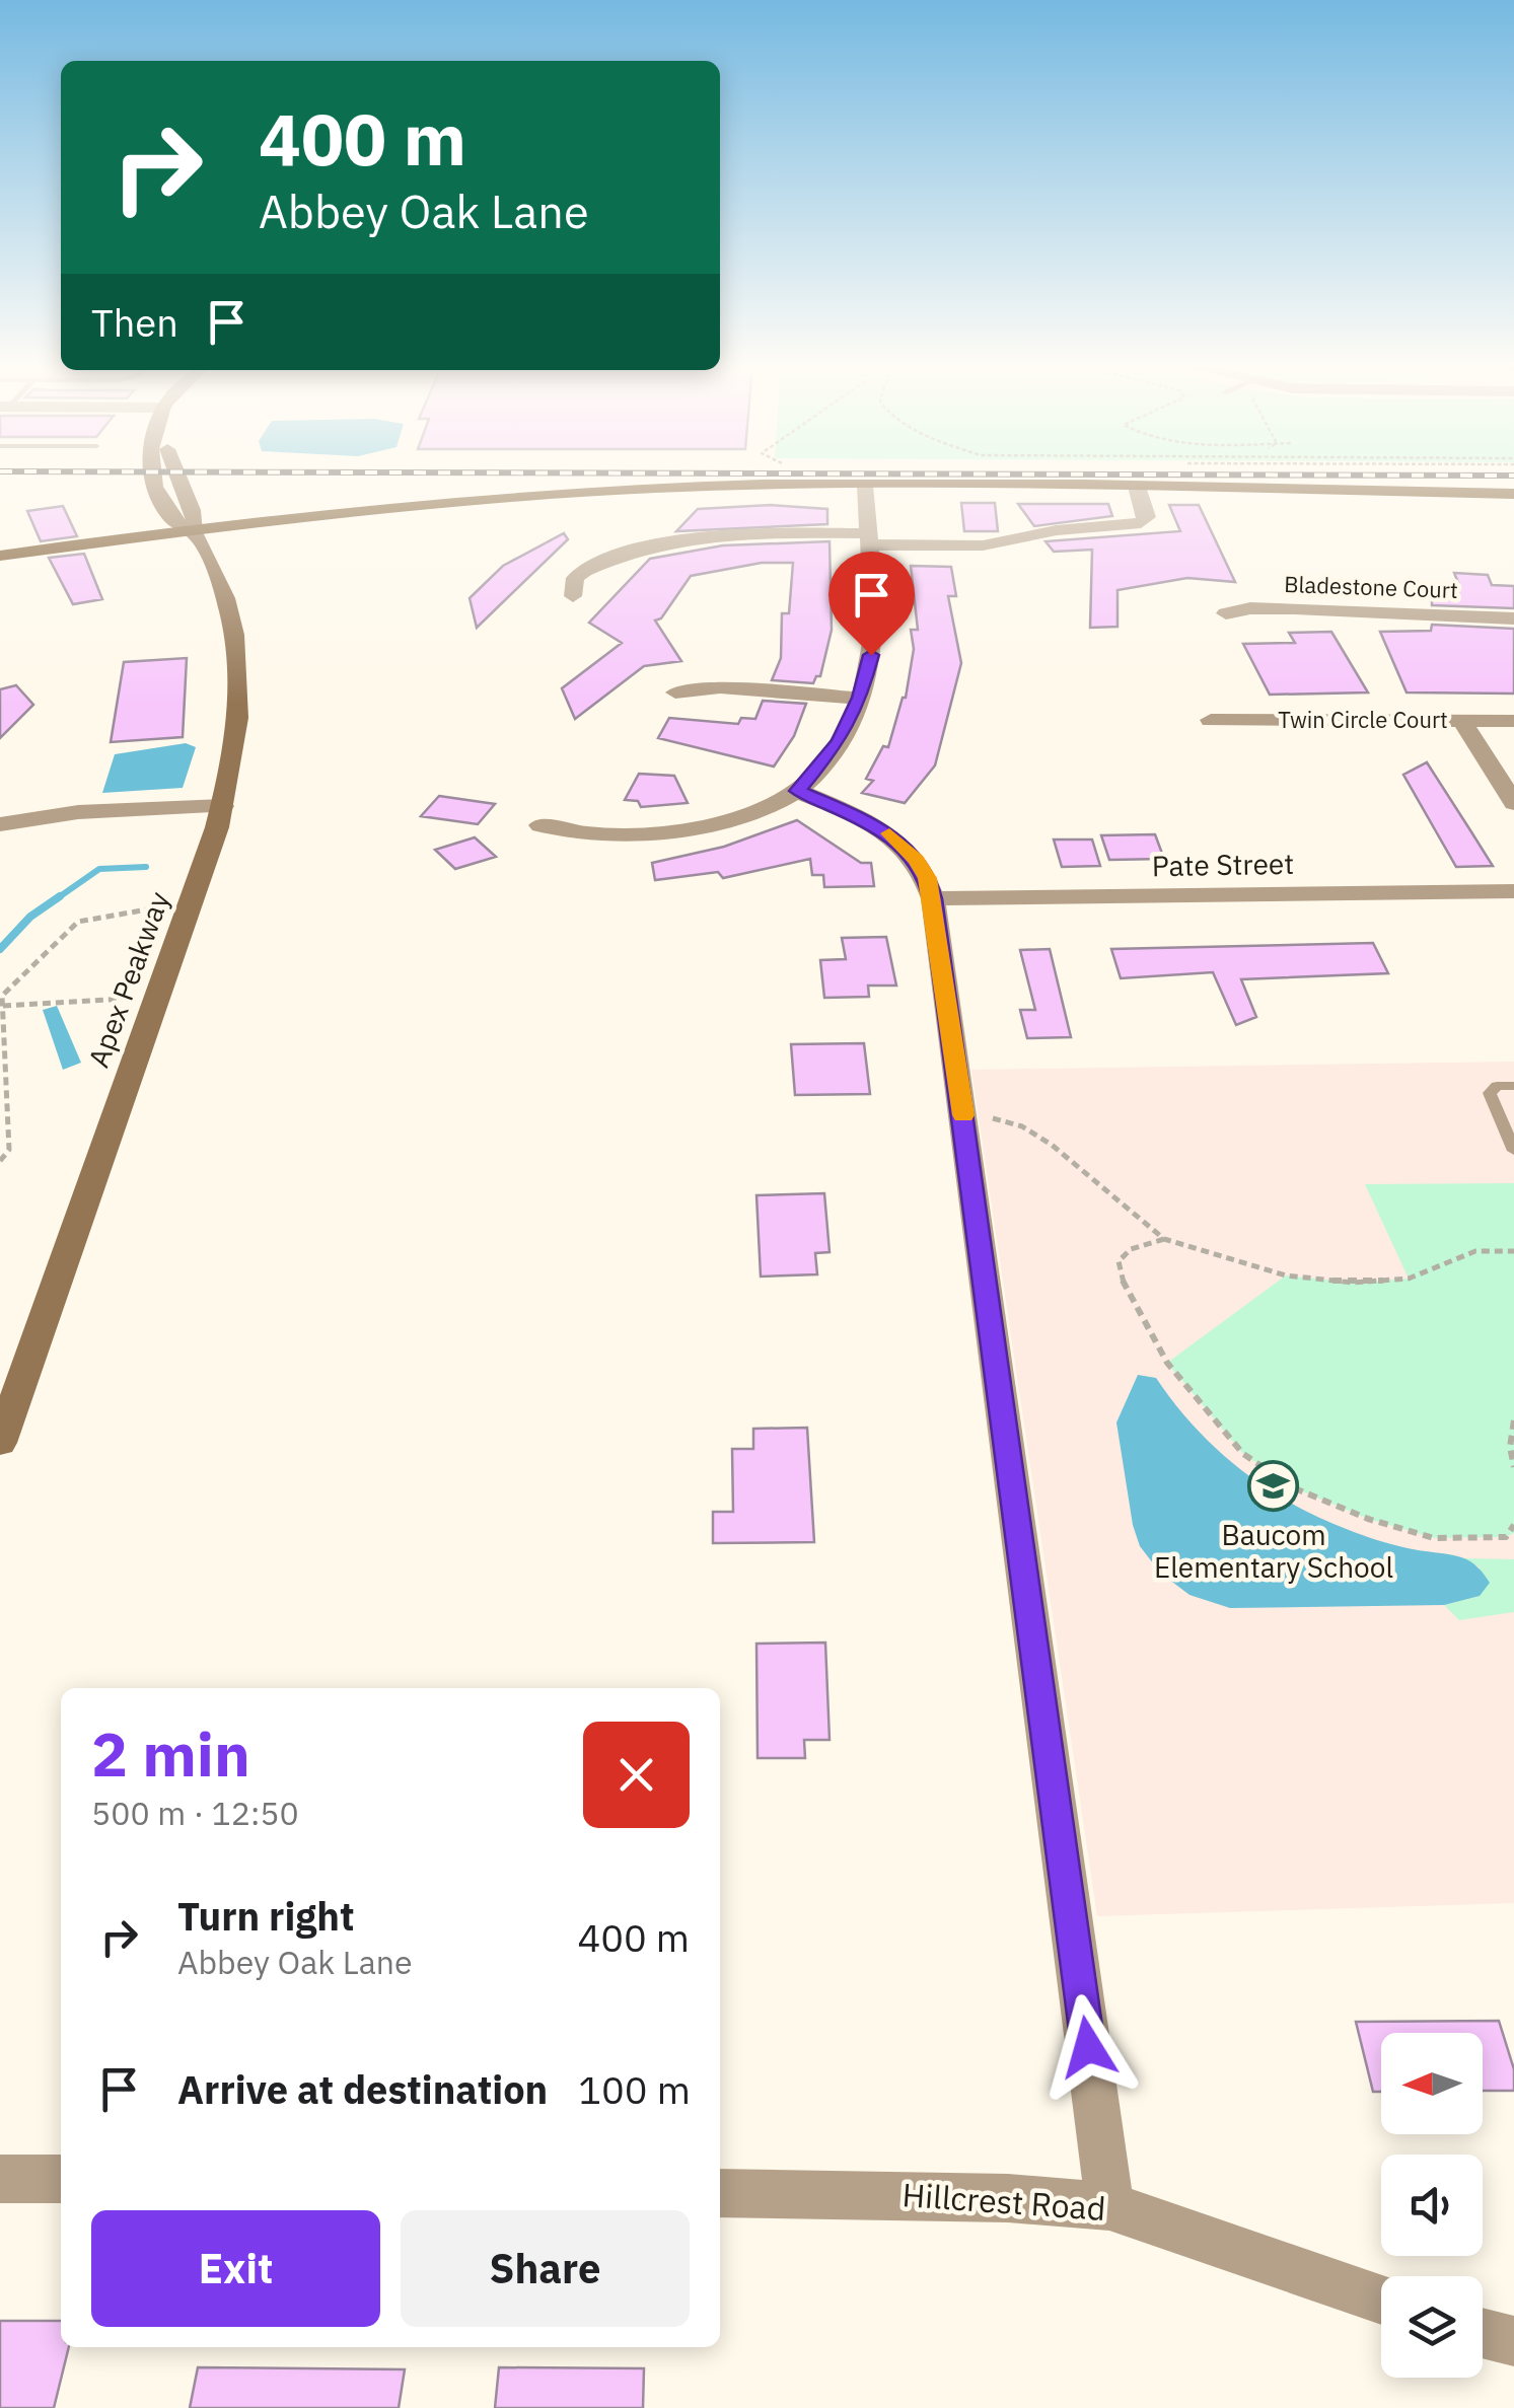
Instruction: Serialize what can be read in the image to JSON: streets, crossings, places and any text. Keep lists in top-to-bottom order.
{
  "streets": {
    "main road": ["Apex Peakway"],
    "street": [
      "Bladestone Court",
      "Twin Circle Court",
      "Pate Street",
      "Hillcrest Road"
    ]
  },
  "places": {
    "school or university": ["Baucom Elementary School"]
  },
  "north": "left",
  "page": {
    "turn": ["400 m", "Abbey Oak Lane"],
    "then": "Then",
    "heading": ["2 min", "500 m · 12:50"],
    "list": [
      {
        "name": "Turn right",
        "note": "Abbey Oak Lane",
        "value": "400 m"
      },
      {
        "name": "Arrive at destination",
        "value": "100 m"
      }
    ],
    "buttons": ["Exit", "Share"]
  }
}
